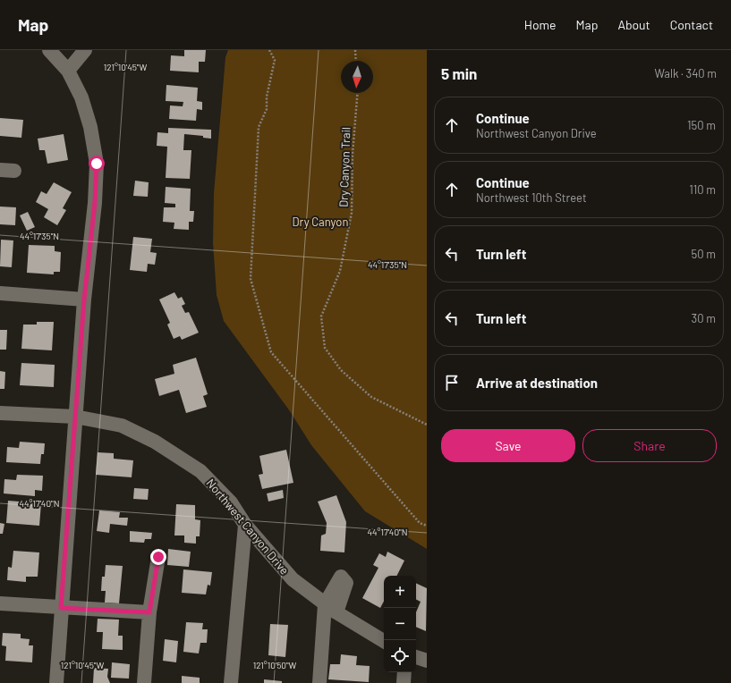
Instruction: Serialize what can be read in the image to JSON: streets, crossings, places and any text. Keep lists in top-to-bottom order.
{
  "streets": {
    "street": ["Northwest Canyon Drive"],
    "path": ["Dry Canyon Trail"]
  },
  "parks": ["Dry Canyon"],
  "north": "bottom",
  "page": {
    "header": "Map",
    "nav": [
      "Home",
      "Map",
      "About",
      "Contact"
    ],
    "heading": ["5 min", "Walk · 340 m"],
    "list": [
      ["Continue", "Northwest Canyon Drive", "150 m"],
      ["Continue", "Northwest 10th Street", "110 m"],
      ["Turn left", "50 m"],
      ["Turn left", "30 m"],
      "Arrive at destination"
    ],
    "buttons": ["Save", "Share"],
    "map_buttons": ["+", "−"]
  },
  "coordinates": [
    "121°10'45\"W",
    "44°17'35\"N",
    "44°17'40\"N",
    "121°10'50\"W"
  ]
}
